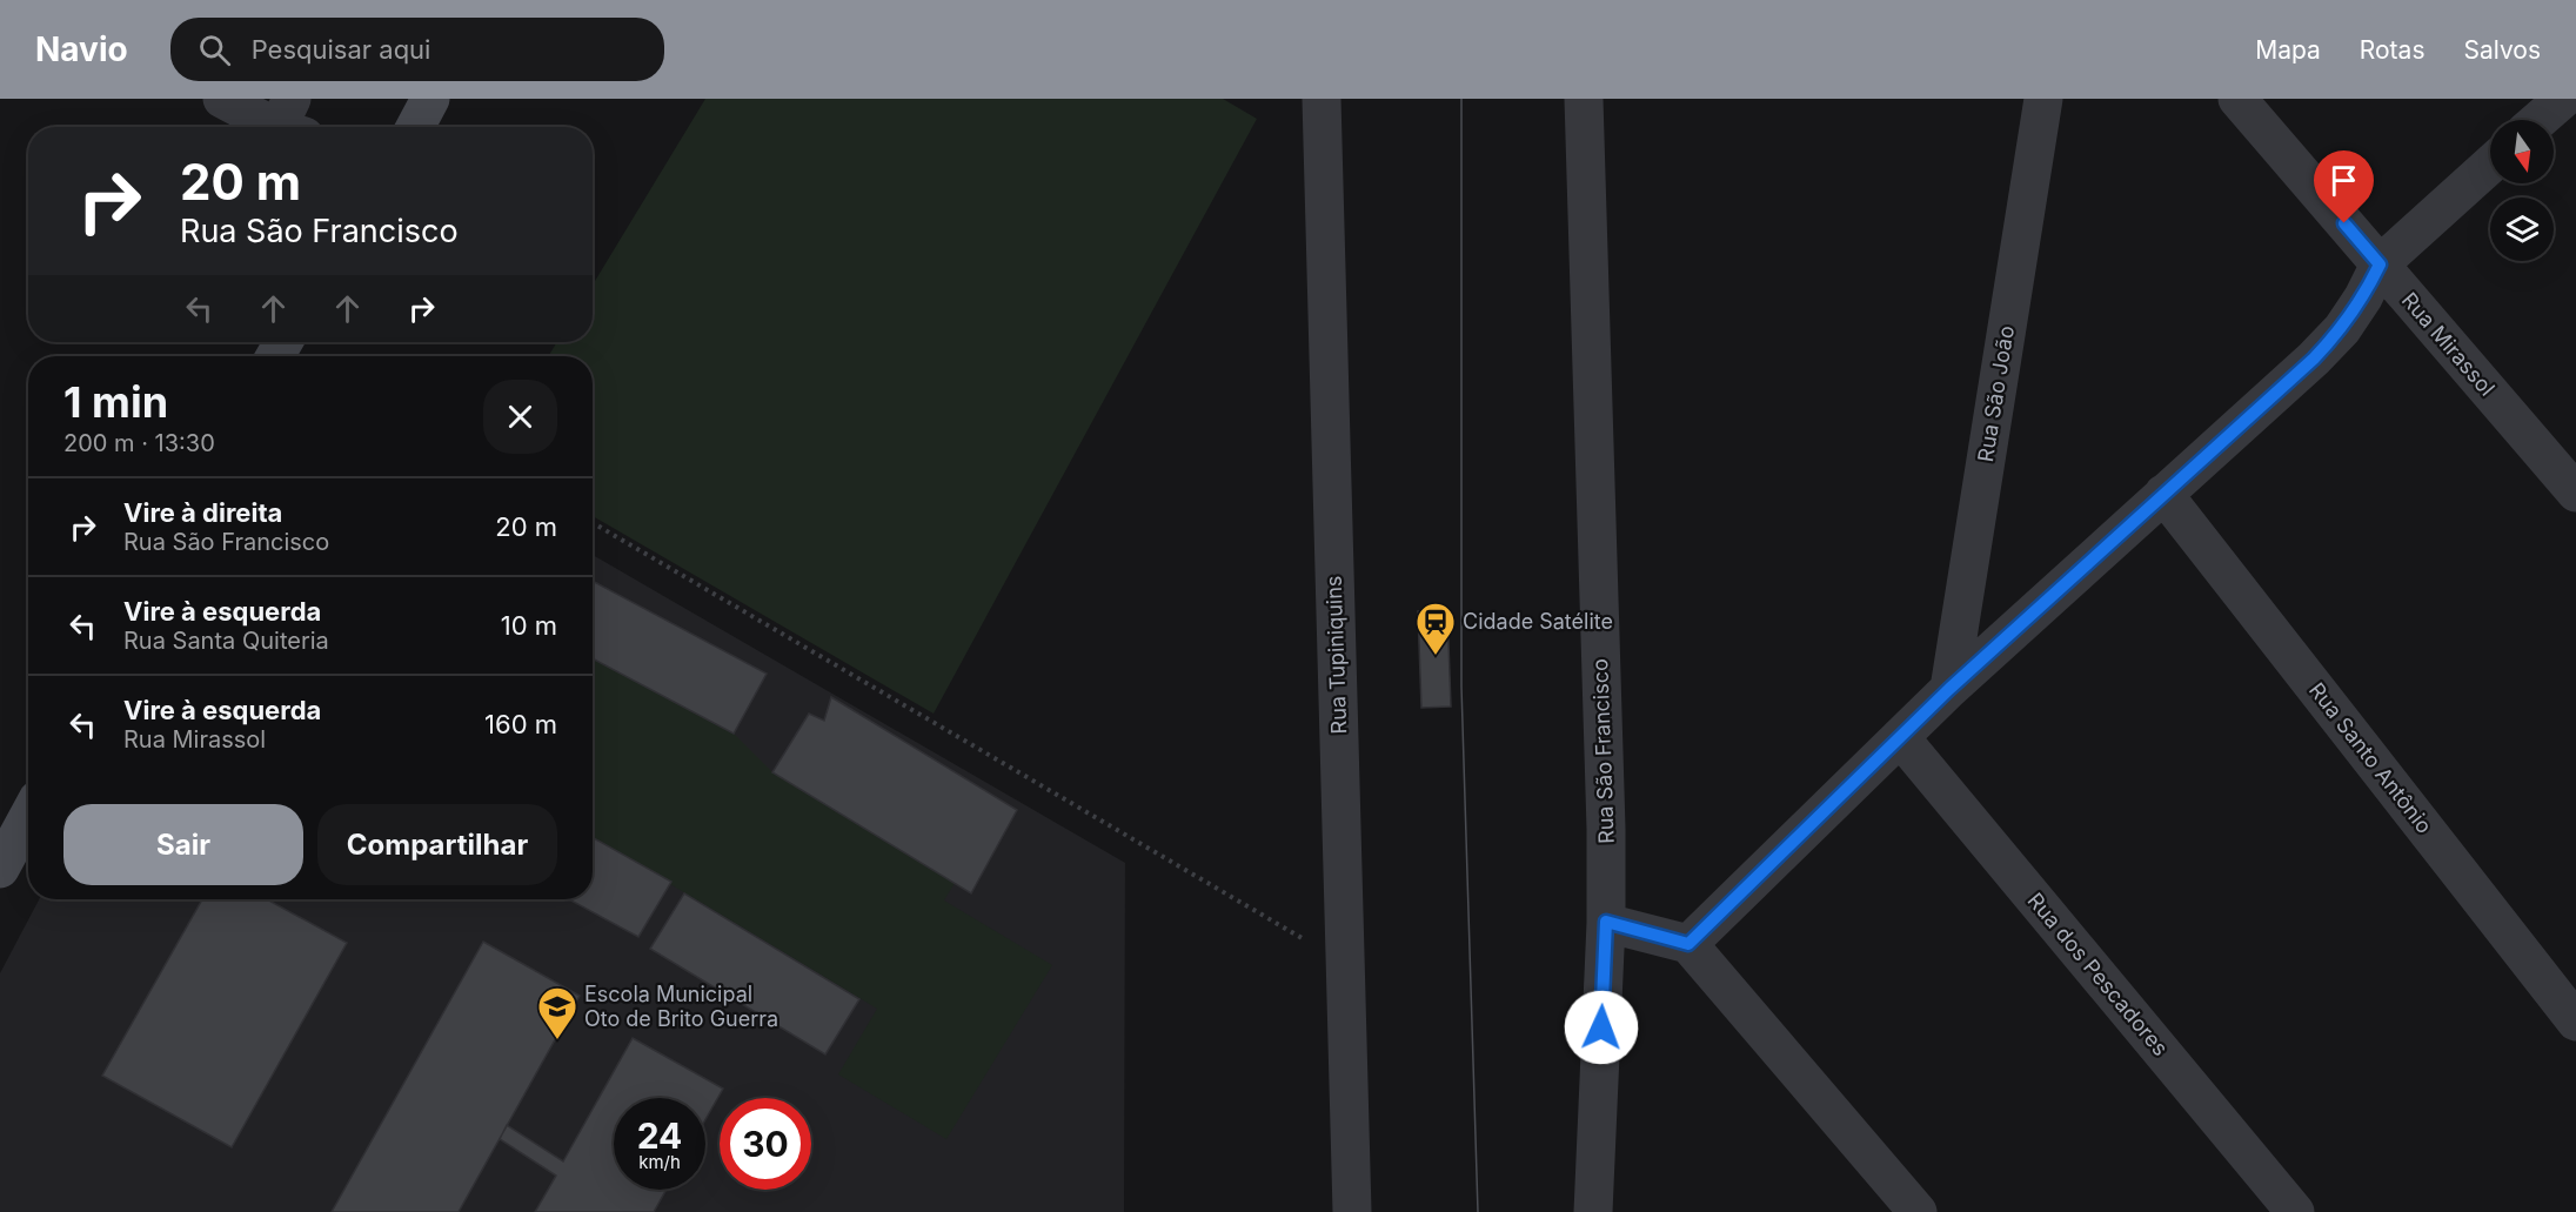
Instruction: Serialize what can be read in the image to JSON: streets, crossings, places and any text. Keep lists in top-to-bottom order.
{
  "streets": {
    "street": [
      "Rua Mirassol",
      "Rua São João",
      "Rua Tupiniquins",
      "Rua São Francisco",
      "Rua Santo Antônio",
      "Rua dos Pescadores"
    ]
  },
  "places": {
    "station": ["Cidade Satélite"],
    "school or university": ["Escola Municipal Oto de Brito Guerra"]
  },
  "north": "bottom",
  "page": {
    "header": "Navio",
    "search": "Pesquisar aqui",
    "nav": ["Mapa", "Rotas", "Salvos"],
    "turn": ["20 m", "Rua São Francisco"],
    "heading": ["1 min", "200 m · 13:30"],
    "list": [
      {
        "name": "Vire à direita",
        "note": "Rua São Francisco",
        "value": "20 m"
      },
      {
        "name": "Vire à esquerda",
        "note": "Rua Santa Quiteria",
        "value": "10 m"
      },
      {
        "name": "Vire à esquerda",
        "note": "Rua Mirassol",
        "value": "160 m"
      }
    ],
    "buttons": ["Sair", "Compartilhar"],
    "speed": "24 km/h",
    "limit": "30"
  }
}
